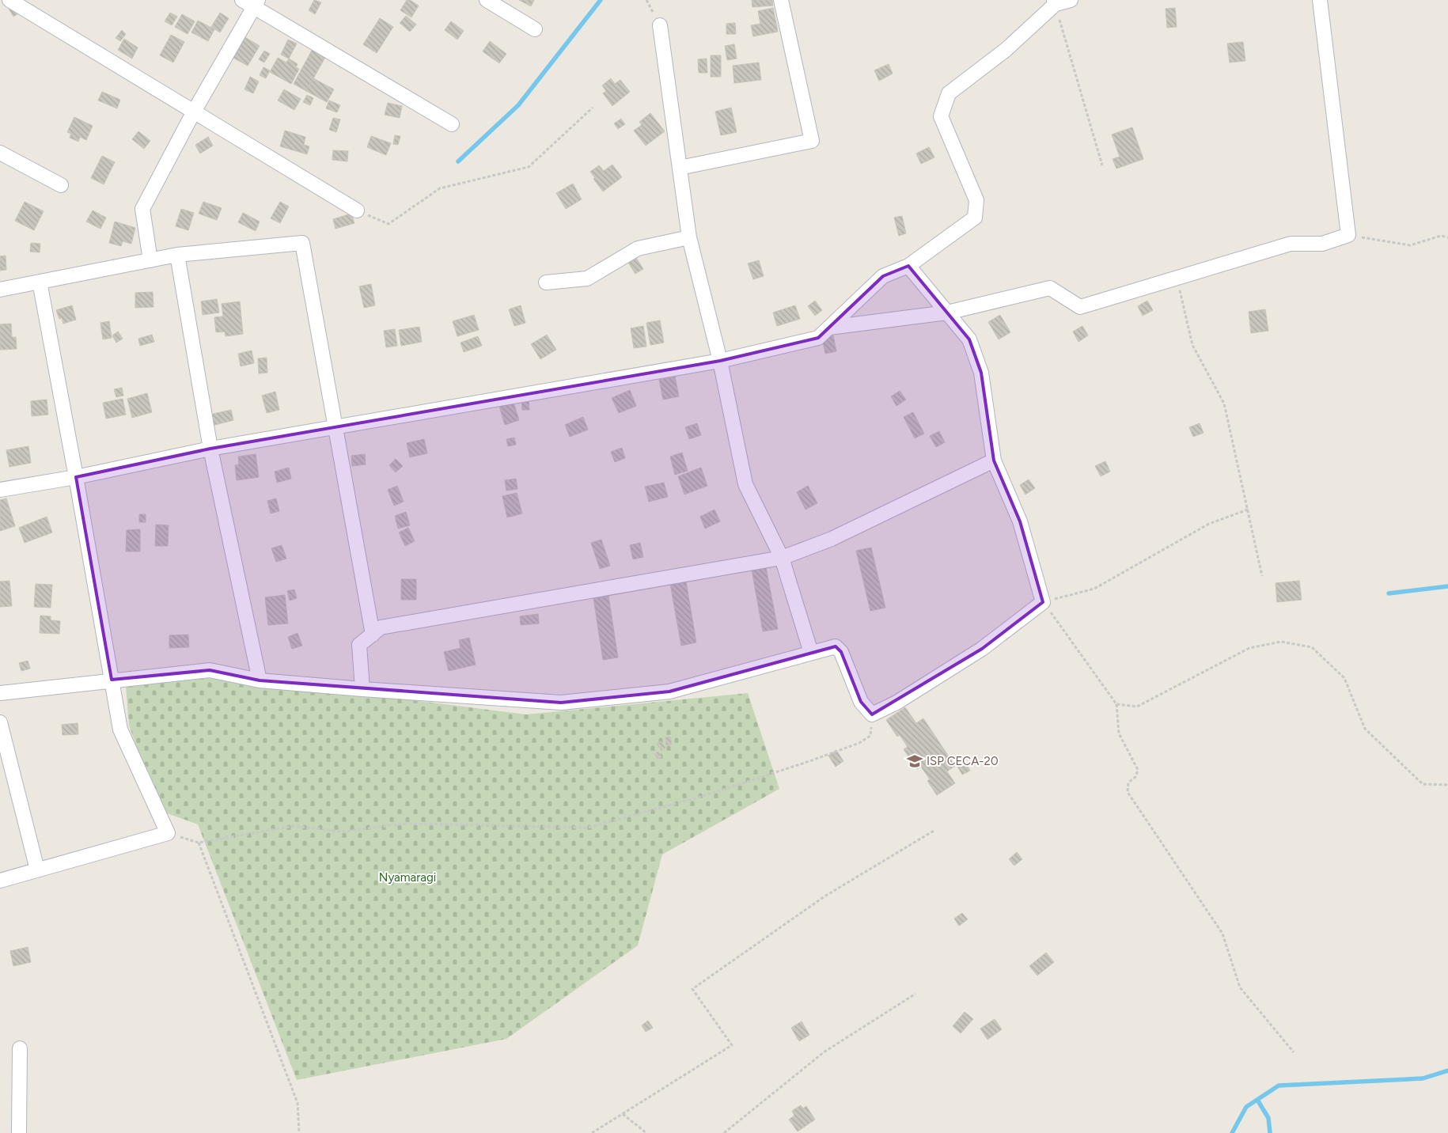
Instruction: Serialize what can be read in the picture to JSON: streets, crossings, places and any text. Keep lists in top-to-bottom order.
{
  "parks": ["Nyamaragi"],
  "places": {
    "school or university": ["ISP CECA-20"]
  }
}
